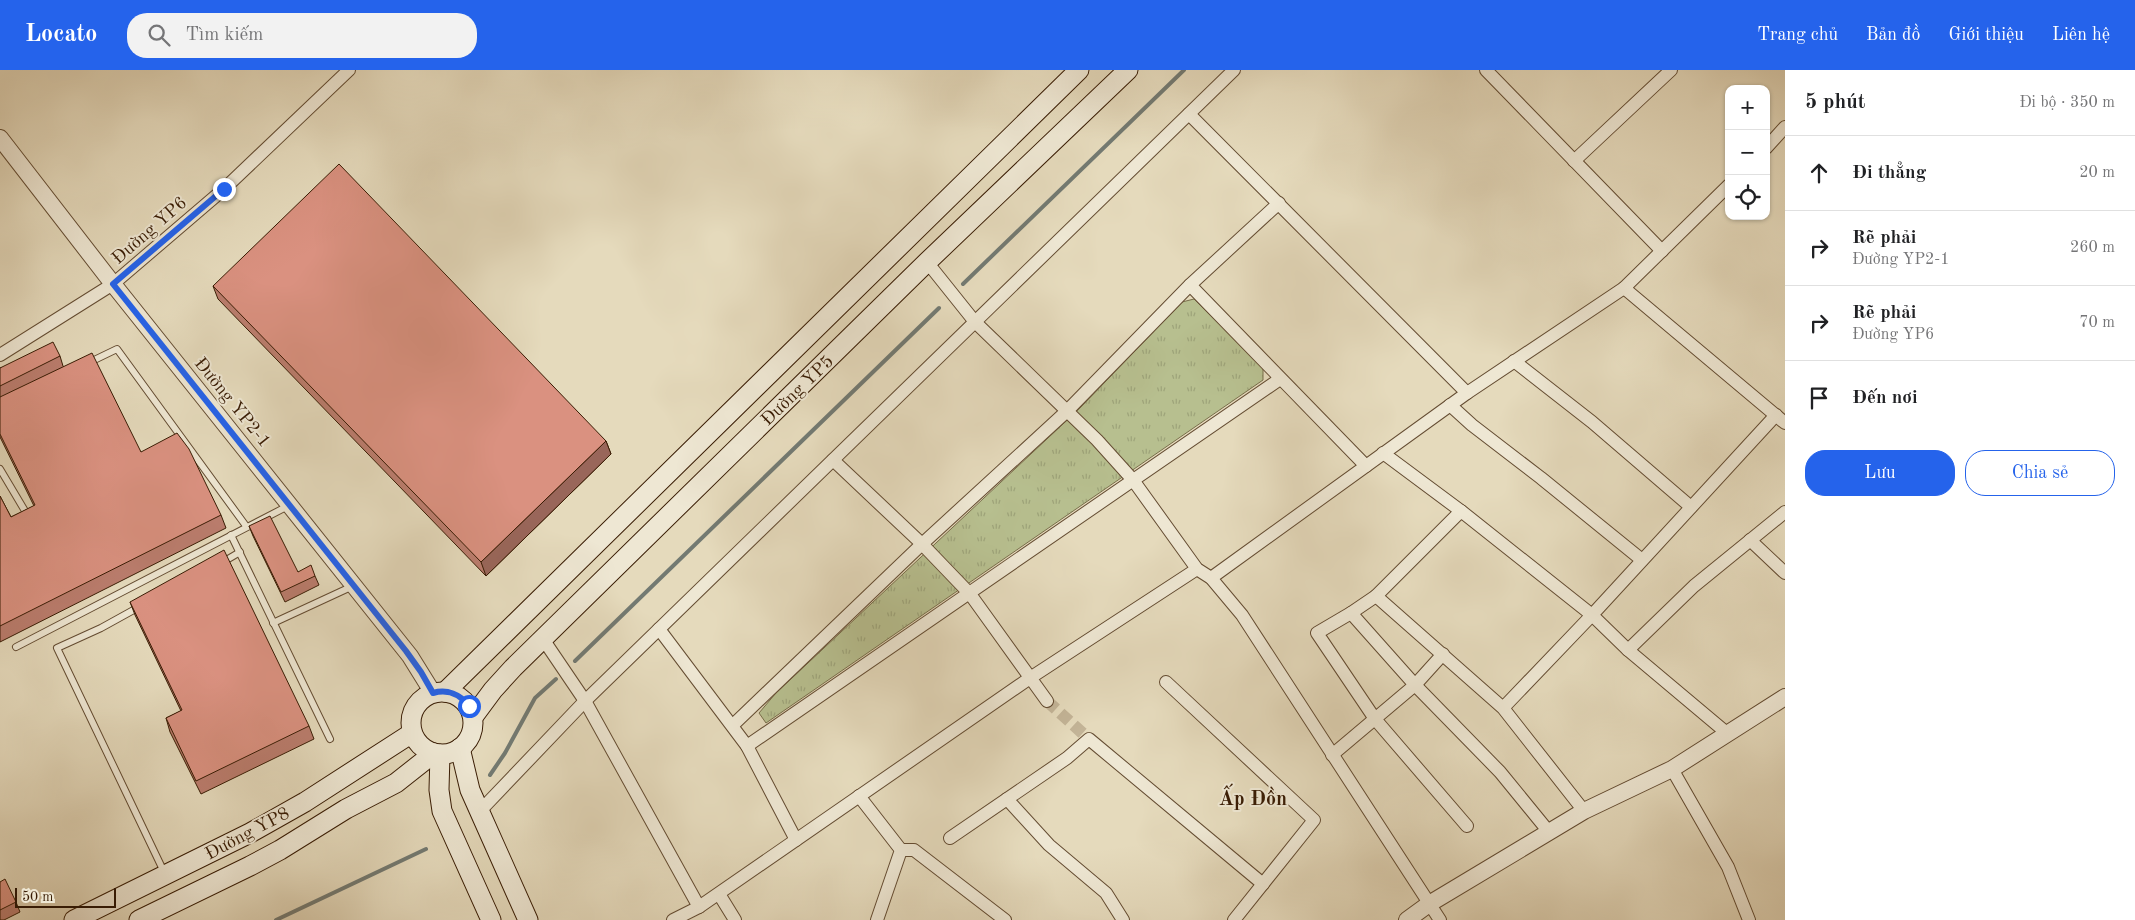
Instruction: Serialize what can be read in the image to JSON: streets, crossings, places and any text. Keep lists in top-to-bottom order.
{
  "streets": {
    "main road": ["Đường YP5", "Đường YP8"],
    "street": ["Đường YP6", "Đường YP2-1"]
  },
  "crossings": [
    ["Đường YP6", "Đường YP2-1"],
    ["Đường YP5", "Đường YP2-1"],
    ["Đường YP5", "Đường YP8"],
    ["Đường YP2-1", "Đường YP8"]
  ],
  "districts": ["Ấp Đồn"],
  "scale_bar": "50 m",
  "page": {
    "header": "Locato",
    "search": "Tìm kiếm",
    "nav": [
      "Trang chủ",
      "Bản đồ",
      "Giới thiệu",
      "Liên hệ"
    ],
    "heading": ["5 phút", "Đi bộ · 350 m"],
    "map_buttons": ["+", "−"],
    "list": [
      ["Đi thẳng", "20 m"],
      ["Rẽ phải", "Đường YP2-1", "260 m"],
      ["Rẽ phải", "Đường YP6", "70 m"],
      "Đến nơi"
    ],
    "buttons": ["Lưu", "Chia sẻ"],
    "scale": "50 m"
  }
}
